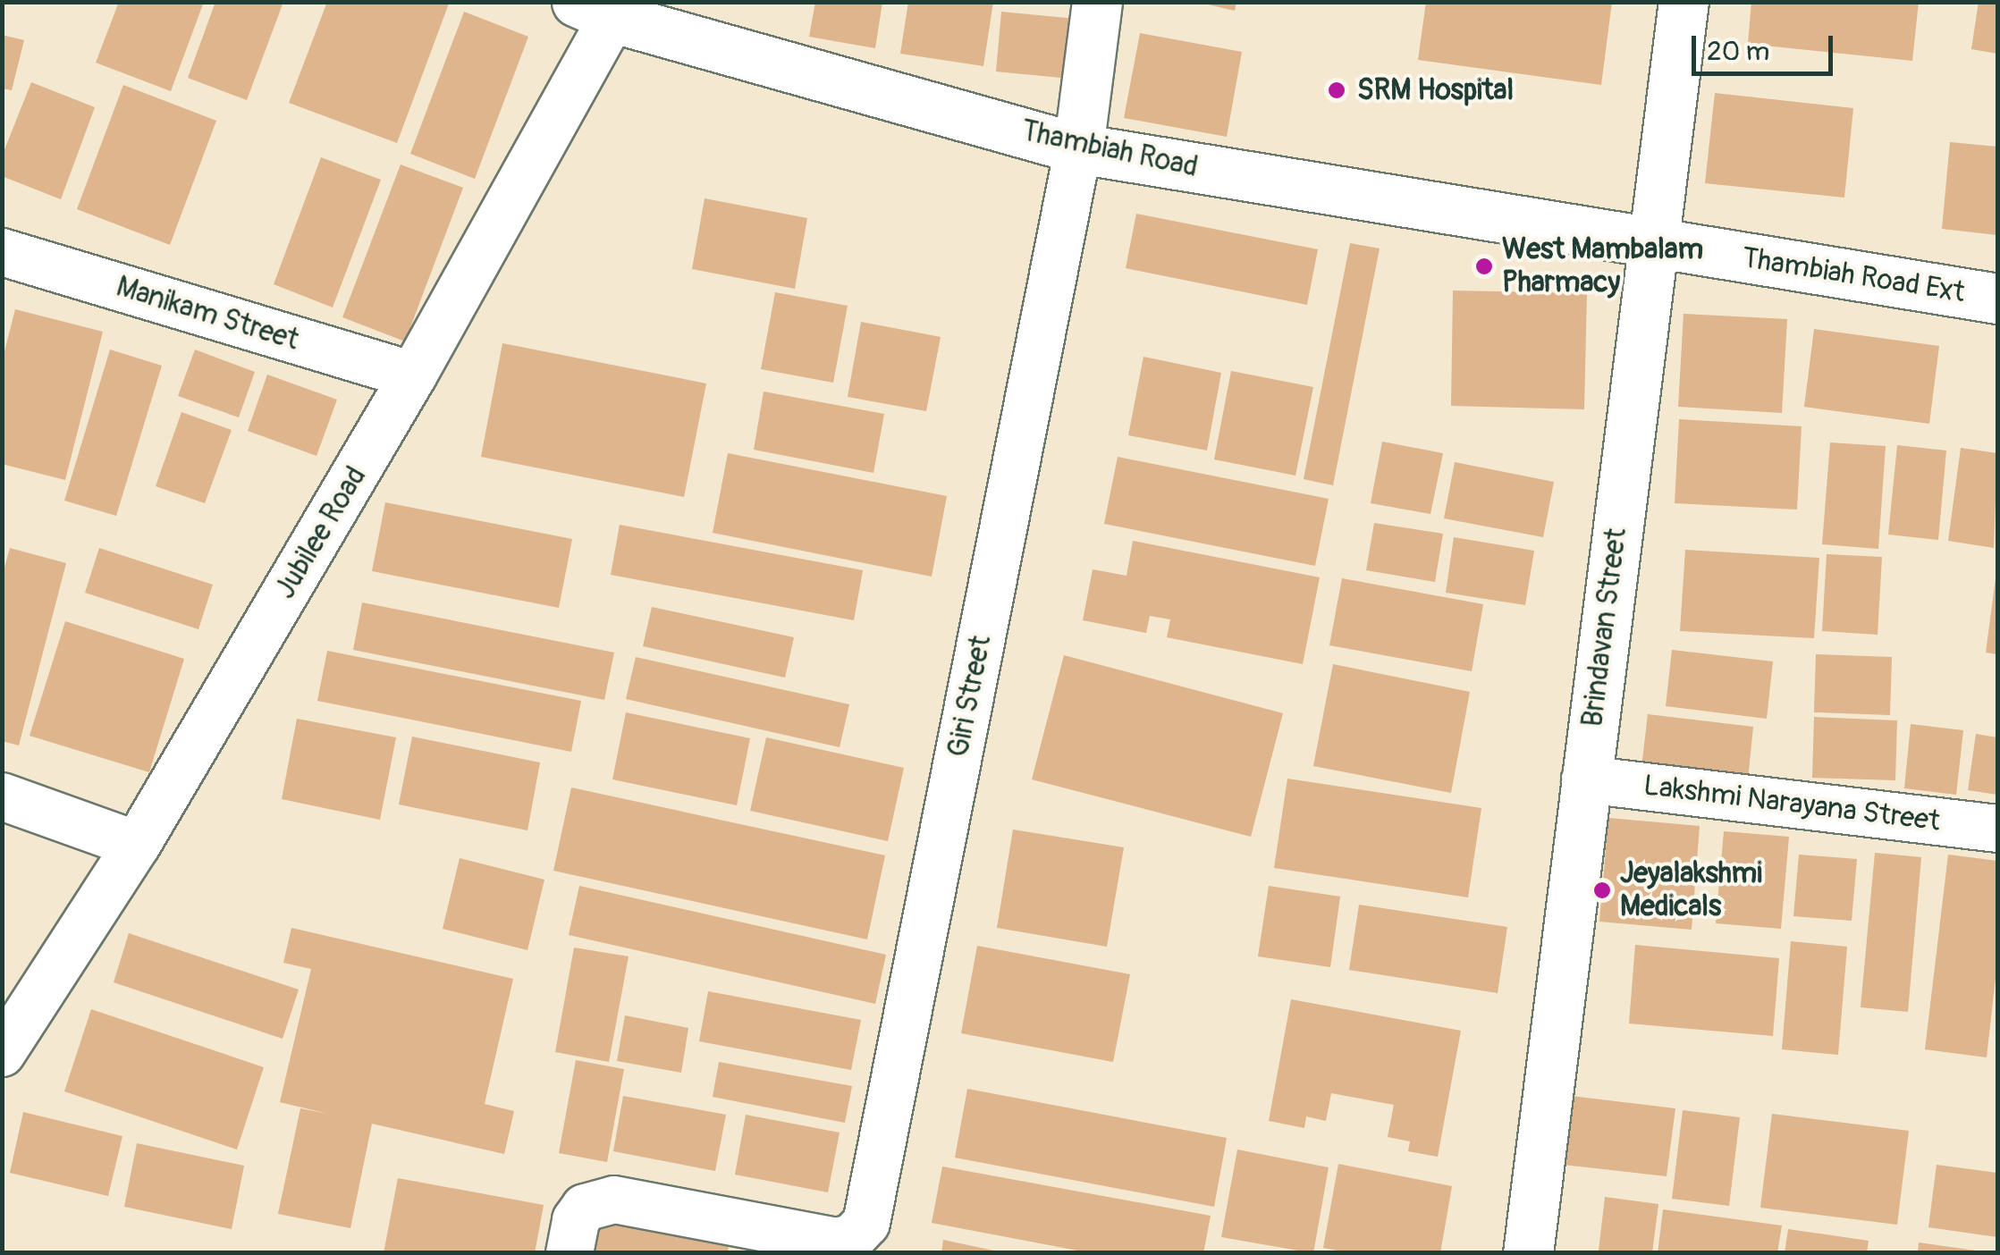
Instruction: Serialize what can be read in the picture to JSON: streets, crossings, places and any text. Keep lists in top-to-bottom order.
{
  "streets": {
    "street": [
      "Thambiah Road",
      "Thambiah Road Ext",
      "Manikam Street",
      "Jubilee Road",
      "Brindavan Street",
      "Giri Street",
      "Lakshmi Narayana Street"
    ]
  },
  "crossings": [
    ["Thambiah Road", "Thambiah Road Ext"],
    ["Thambiah Road", "Jubilee Road"],
    ["Thambiah Road", "Brindavan Street"],
    ["Thambiah Road", "Giri Street"],
    ["Thambiah Road Ext", "Brindavan Street"],
    ["Manikam Street", "Jubilee Road"],
    ["Brindavan Street", "Lakshmi Narayana Street"]
  ],
  "places": ["SRM Hospital", "West Mambalam Pharmacy", "Jeyalakshmi Medicals"],
  "scale_bar": "20 m"
}
